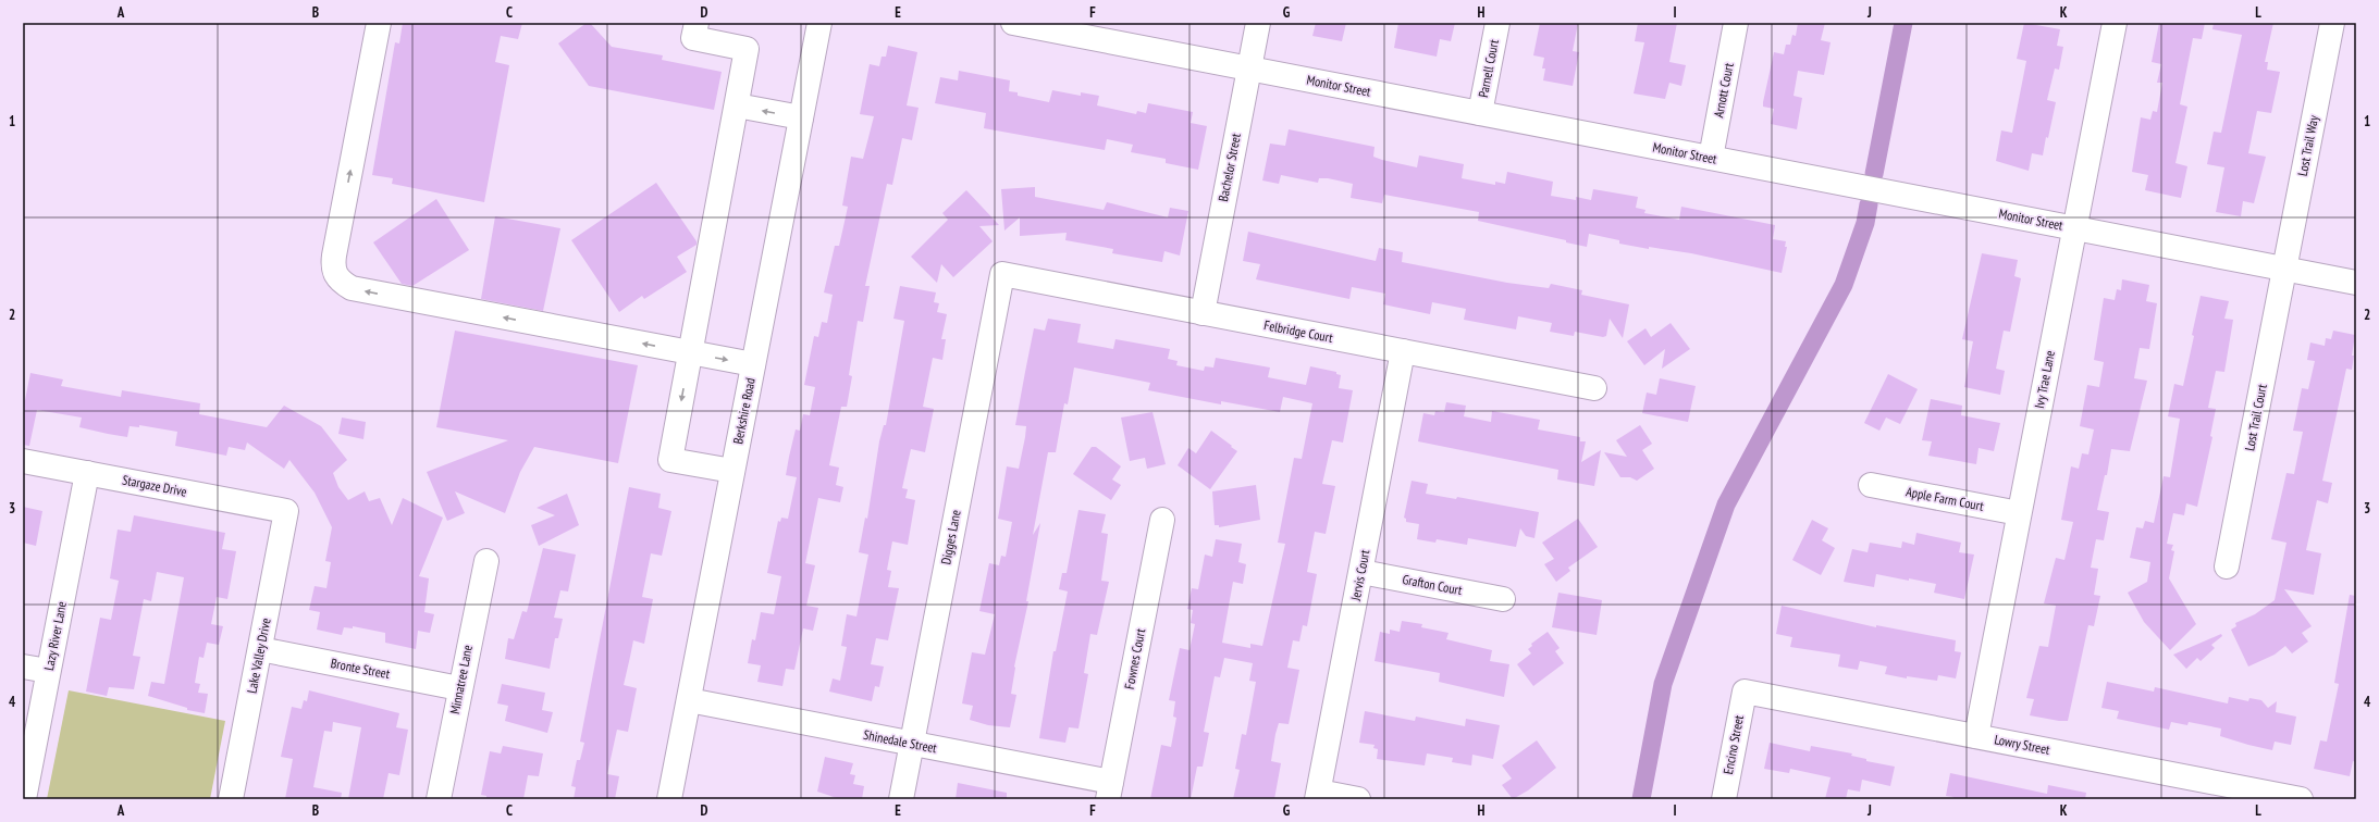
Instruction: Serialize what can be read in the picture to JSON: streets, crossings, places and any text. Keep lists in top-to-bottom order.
{
  "streets": {
    "street": [
      "Parnell Court",
      "Monitor Street",
      "Arnott Court",
      "Lost Trail Way",
      "Bachelor Street",
      "Felbridge Court",
      "Ivy Trae Lane",
      "Berkshire Road",
      "Lost Trail Court",
      "Stargaze Drive",
      "Apple Farm Court",
      "Digges Lane",
      "Jervis Court",
      "Grafton Court",
      "Lazy River Lane",
      "Lake Valley Drive",
      "Fownes Court",
      "Bronte Street",
      "Minnatree Lane",
      "Shinedale Street",
      "Encino Street",
      "Lowry Street"
    ]
  },
  "crossings": [
    ["Parnell Court", "Monitor Street"],
    ["Monitor Street", "Arnott Court"],
    ["Monitor Street", "Lost Trail Way"],
    ["Monitor Street", "Bachelor Street"],
    ["Monitor Street", "Ivy Trae Lane"],
    ["Monitor Street", "Lost Trail Court"],
    ["Lost Trail Way", "Lost Trail Court"],
    ["Bachelor Street", "Felbridge Court"],
    ["Felbridge Court", "Digges Lane"],
    ["Felbridge Court", "Jervis Court"],
    ["Ivy Trae Lane", "Apple Farm Court"],
    ["Ivy Trae Lane", "Lowry Street"],
    ["Berkshire Road", "Shinedale Street"],
    ["Stargaze Drive", "Lazy River Lane"],
    ["Stargaze Drive", "Lake Valley Drive"],
    ["Digges Lane", "Shinedale Street"],
    ["Jervis Court", "Grafton Court"],
    ["Lake Valley Drive", "Bronte Street"],
    ["Fownes Court", "Shinedale Street"],
    ["Bronte Street", "Minnatree Lane"],
    ["Encino Street", "Lowry Street"]
  ],
  "grid": {
    "columns": [
      "A",
      "B",
      "C",
      "D",
      "E",
      "F",
      "G",
      "H",
      "I",
      "J",
      "K",
      "L"
    ],
    "rows": [
      "1",
      "2",
      "3",
      "4"
    ]
  }
}
